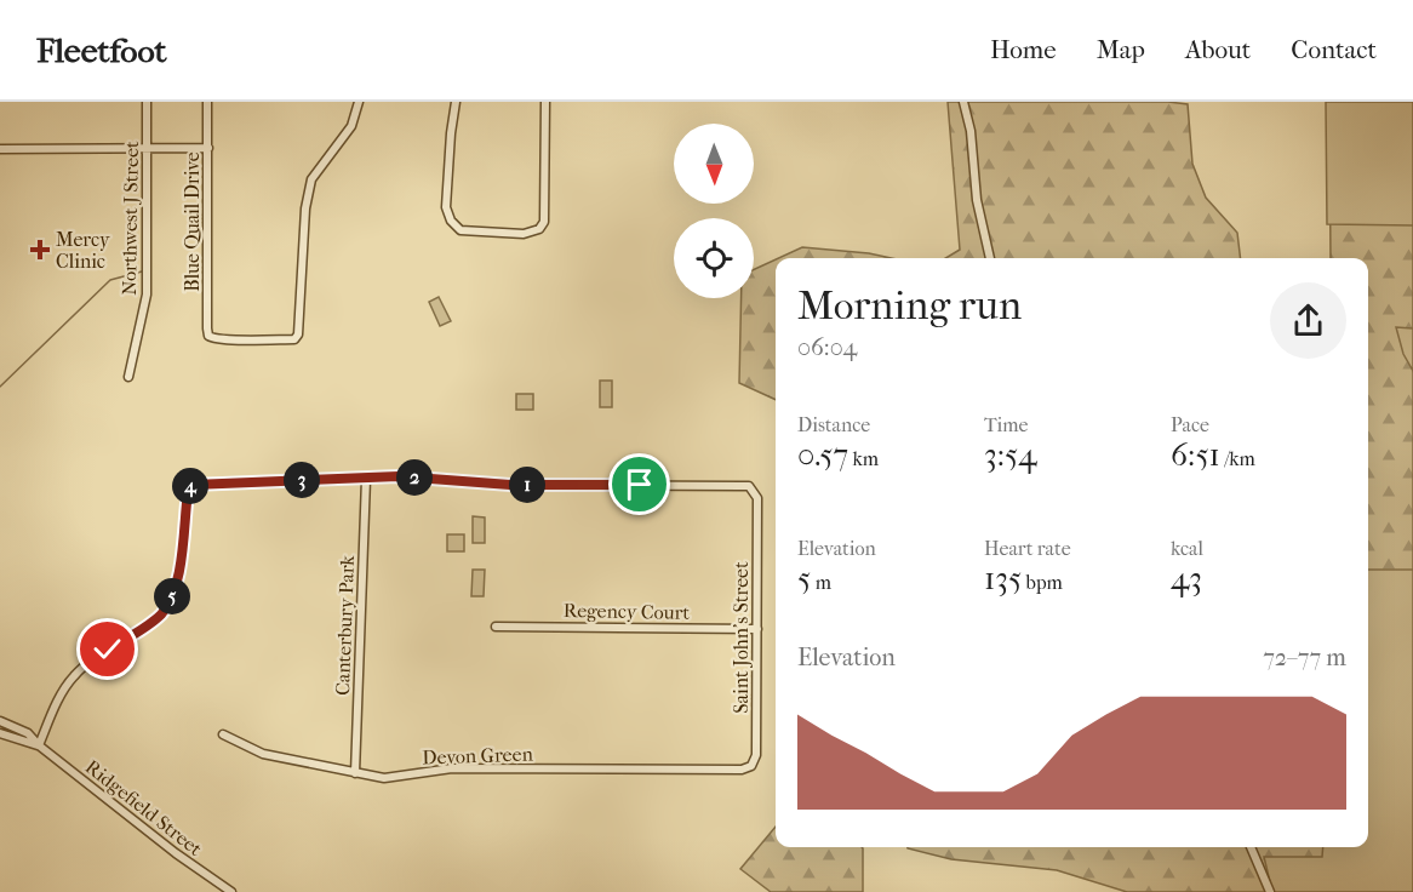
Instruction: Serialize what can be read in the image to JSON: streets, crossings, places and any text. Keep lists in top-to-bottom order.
{
  "streets": {
    "street": [
      "Northwest J Street",
      "Blue Quail Drive",
      "Regency Court",
      "Canterbury Park",
      "Saint John's Street",
      "Devon Green",
      "Ridgefield Street"
    ]
  },
  "crossings": [
    ["Regency Court", "Saint John's Street"],
    ["Canterbury Park", "Saint John's Street"],
    ["Canterbury Park", "Devon Green"],
    ["Saint John's Street", "Devon Green"]
  ],
  "places": {
    "health": ["Mercy Clinic"]
  },
  "north": "bottom",
  "page": {
    "header": "Fleetfoot",
    "nav": [
      "Home",
      "Map",
      "About",
      "Contact"
    ],
    "heading": ["Morning run", "06:04"],
    "stats": [
      ["Distance", "0.57 km"],
      ["Time", "3:54"],
      ["Pace", "6:51 /km"],
      ["Elevation", "5 m"],
      ["Heart rate", "135 bpm"],
      ["kcal", "43"]
    ],
    "pins": [
      "2",
      "3",
      "1",
      "4",
      "5"
    ],
    "chart": ["Elevation", "72–77 m"]
  }
}
